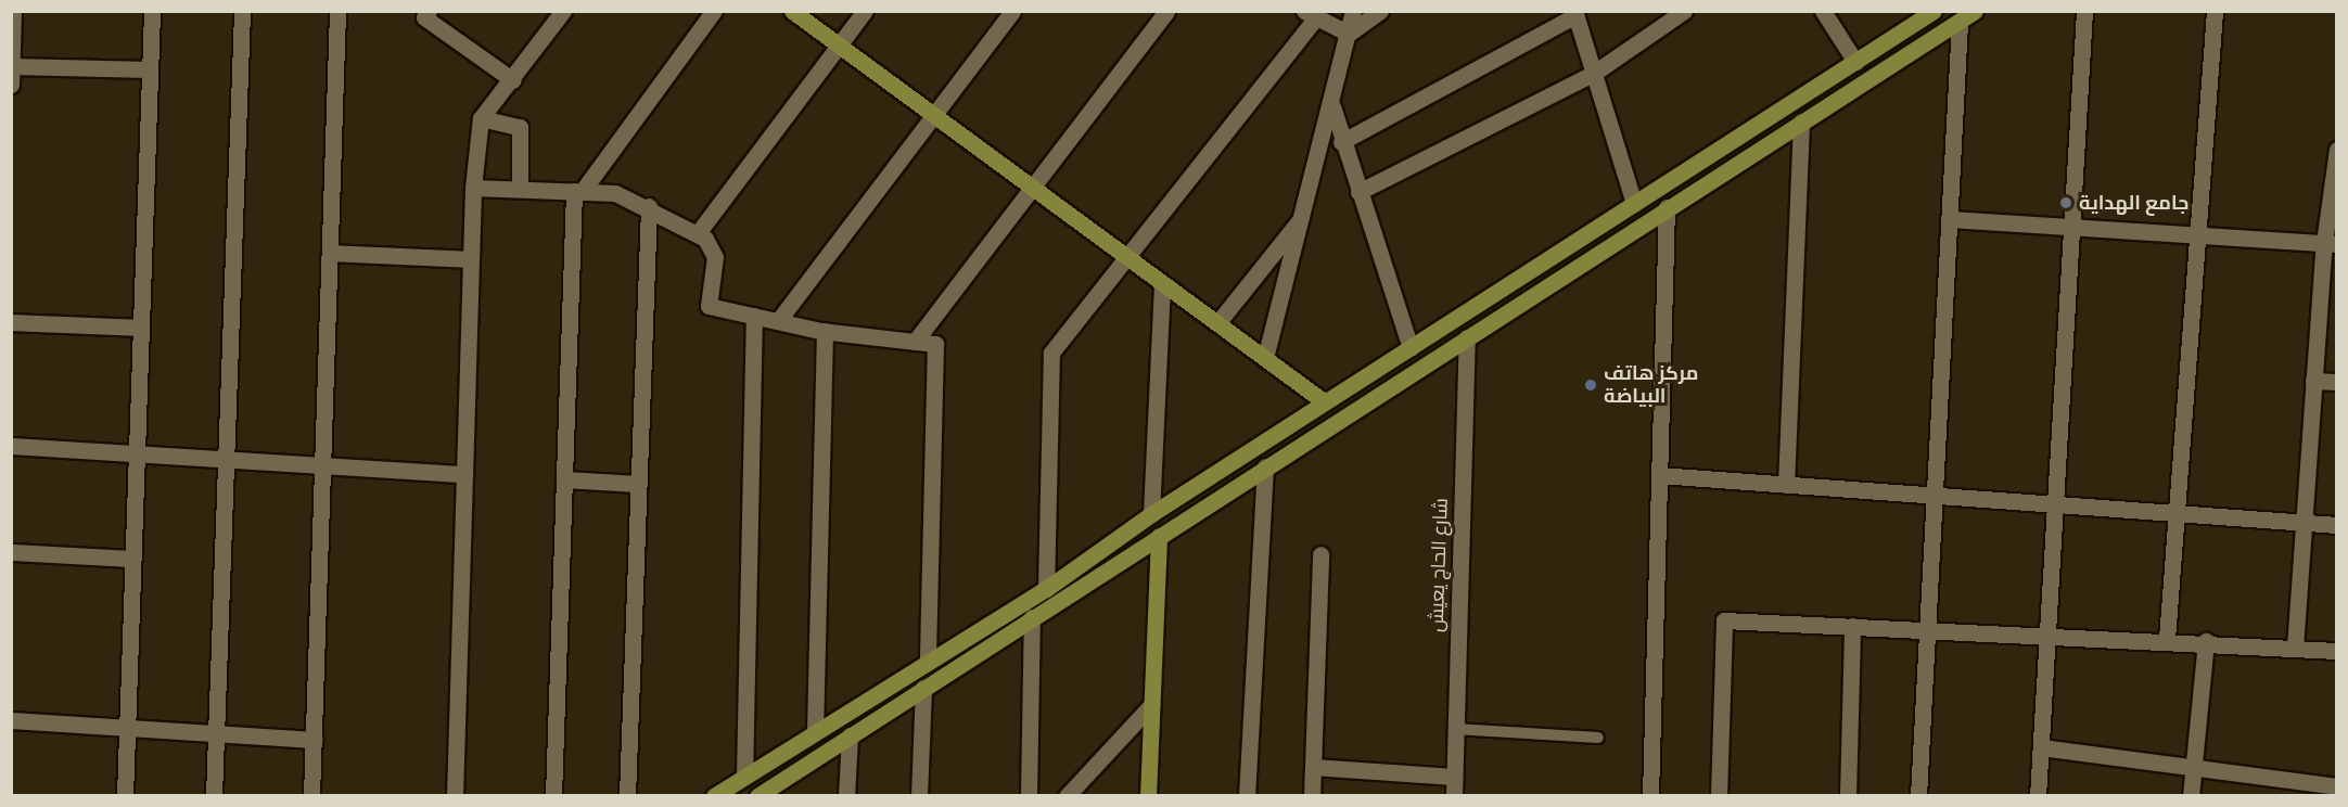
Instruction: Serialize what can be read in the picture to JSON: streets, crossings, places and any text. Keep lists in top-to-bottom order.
{
  "streets": {
    "street": ["شارع الحاج يعيش"]
  },
  "places": ["جامع الهداية", "مركز هاتف البياضة"]
}
